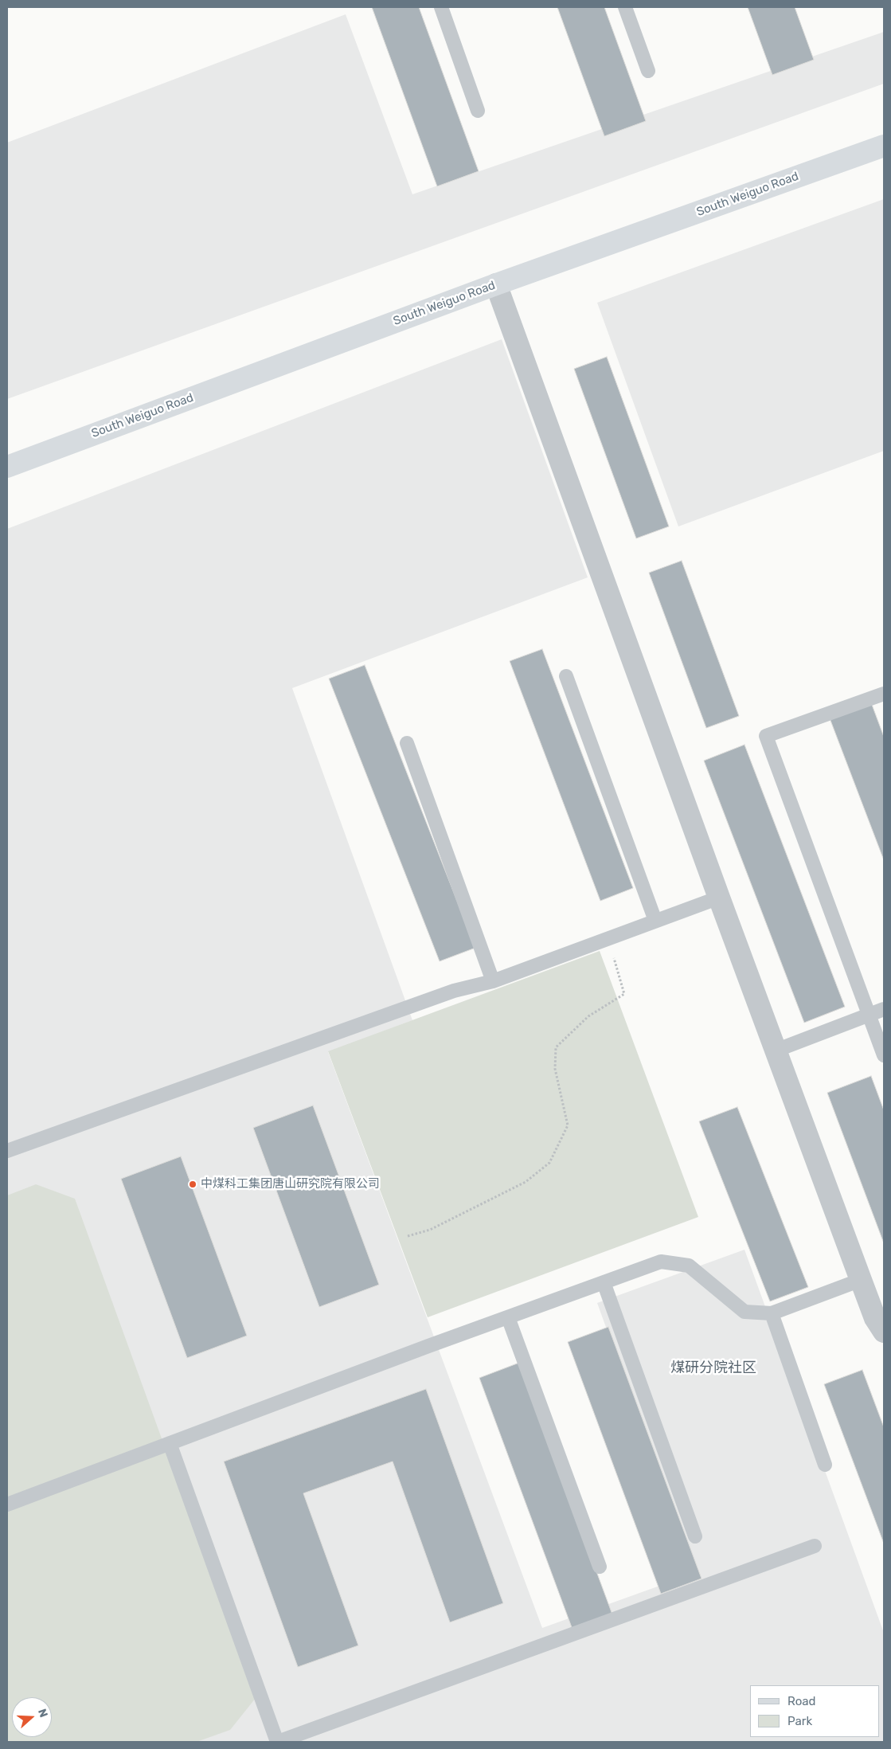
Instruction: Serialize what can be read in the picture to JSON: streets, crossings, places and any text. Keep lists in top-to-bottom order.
{
  "streets": {
    "main road": ["South Weiguo Road"]
  },
  "districts": ["煤研分院社区"],
  "places": ["中煤科工集团唐山研究院有限公司"],
  "legend": ["Road", "Park"],
  "north": "right"
}
